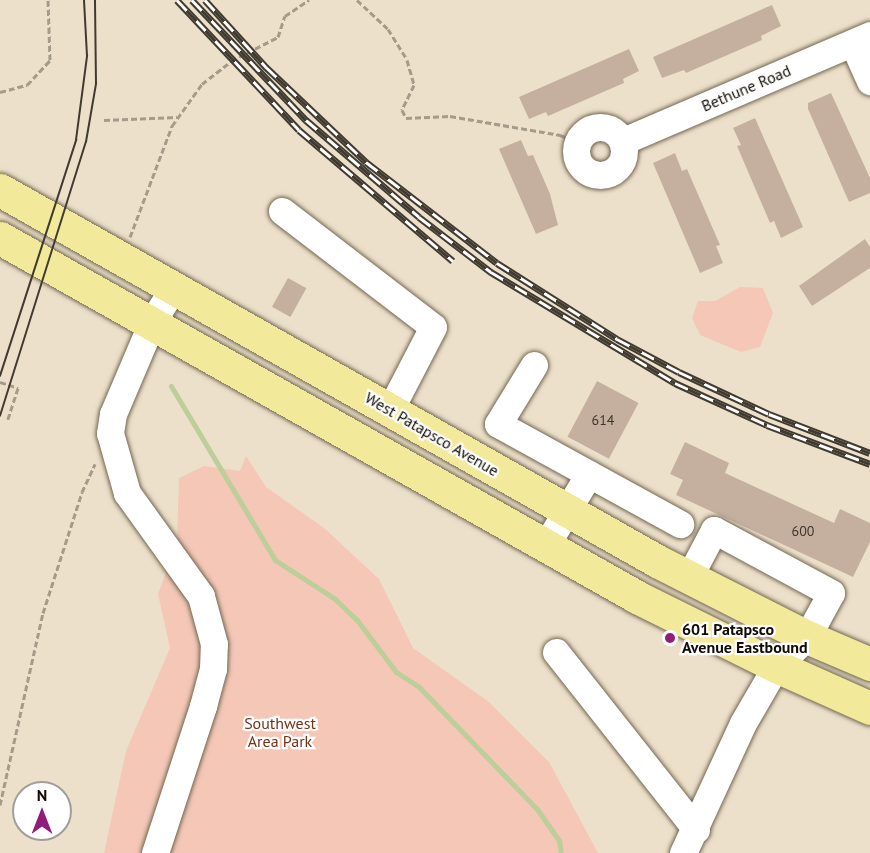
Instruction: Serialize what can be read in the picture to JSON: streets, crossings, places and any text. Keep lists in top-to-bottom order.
{
  "streets": {
    "main road": ["West Patapsco Avenue"],
    "street": ["Bethune Road"]
  },
  "parks": ["Southwest Area Park"],
  "places": ["601 Patapsco Avenue Eastbound"],
  "house_numbers": ["614", "600"],
  "north": "top"
}
